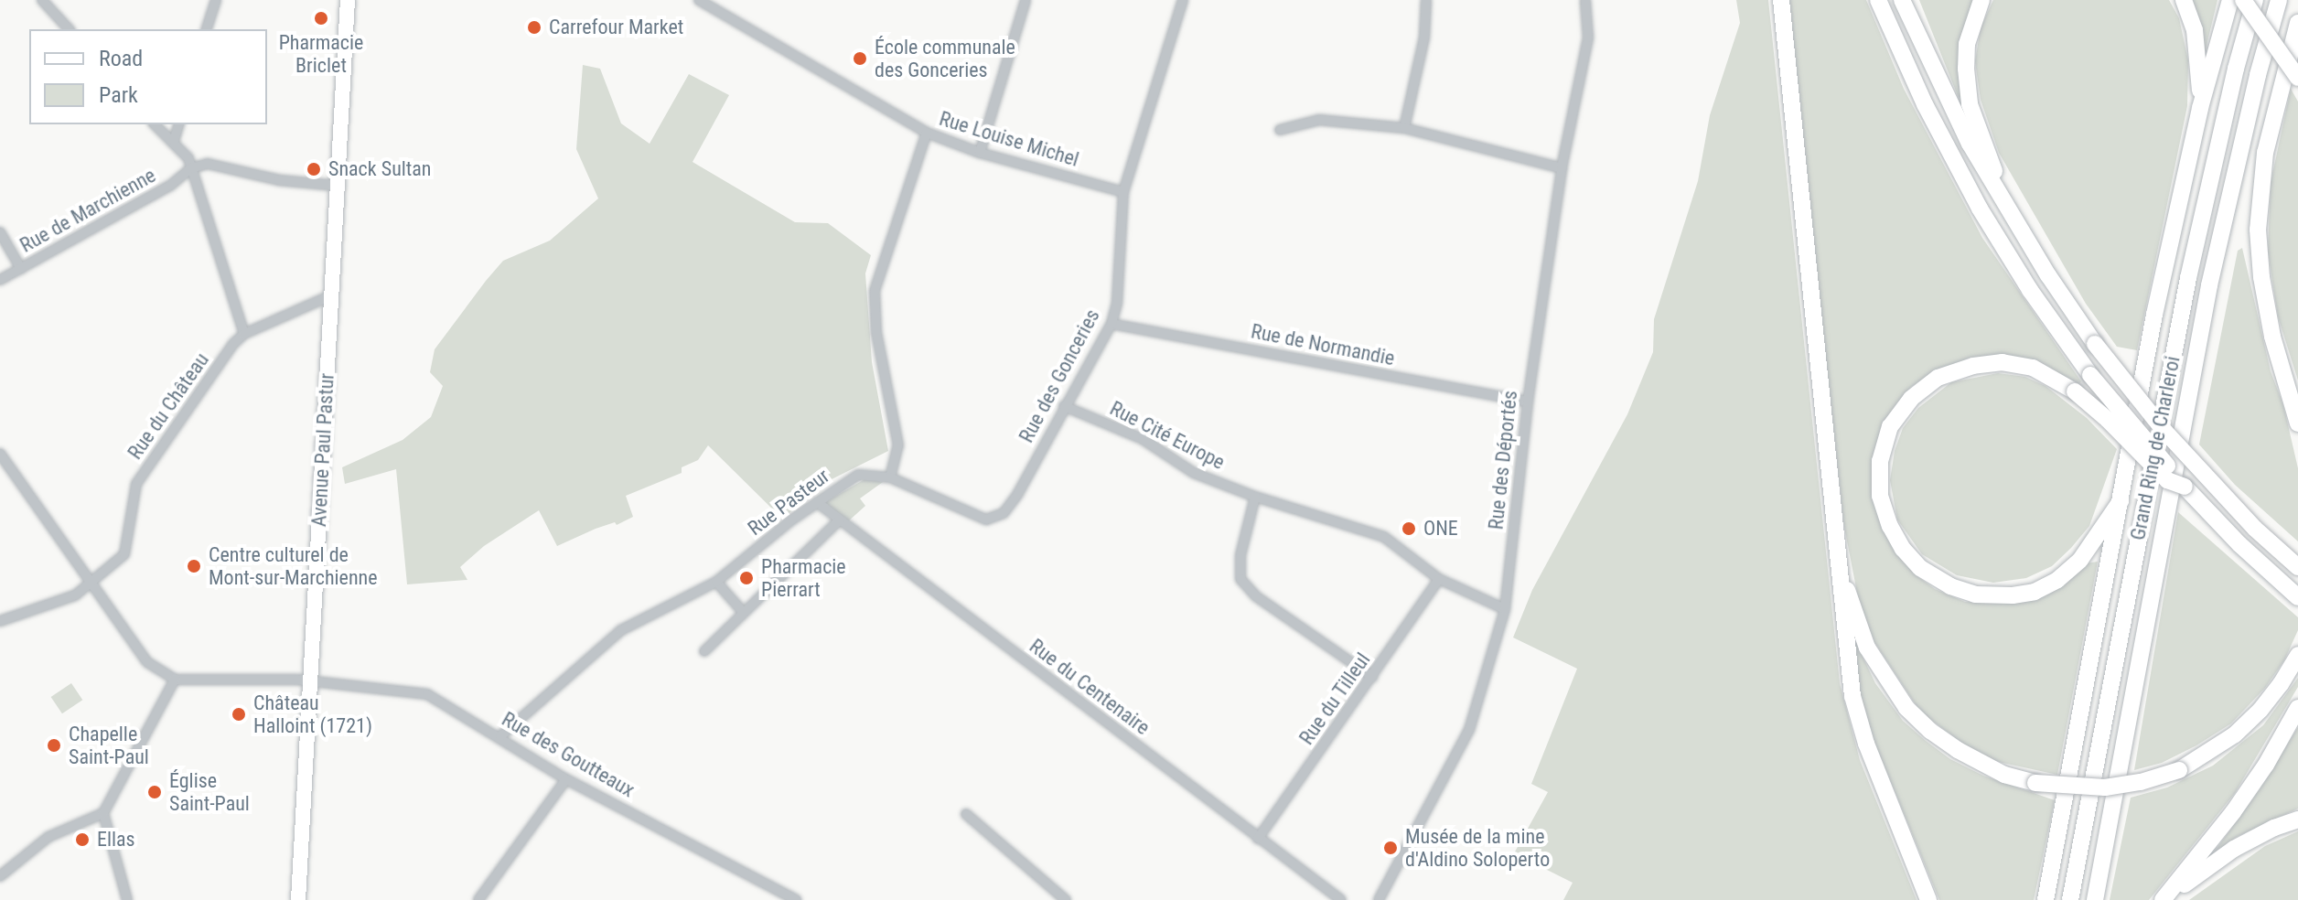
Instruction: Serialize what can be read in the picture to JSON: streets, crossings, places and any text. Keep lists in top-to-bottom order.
{
  "streets": {
    "highway": ["Grand Ring de Charleroi"],
    "main road": ["Avenue Paul Pastur"],
    "street": [
      "Rue Louise Michel",
      "Rue de Marchienne",
      "Rue de Normandie",
      "Rue des Gonceries",
      "Rue du Château",
      "Rue Cité Europe",
      "Rue des Déportés",
      "Rue Pasteur",
      "Rue du Centenaire",
      "Rue du Tilleul",
      "Rue des Goutteaux"
    ]
  },
  "crossings": [
    ["Rue Louise Michel", "Rue des Gonceries"],
    ["Rue de Normandie", "Rue des Gonceries"],
    ["Rue de Normandie", "Rue des Déportés"],
    ["Rue des Gonceries", "Rue Cité Europe"],
    ["Rue des Gonceries", "Rue Pasteur"],
    ["Rue Cité Europe", "Rue des Déportés"],
    ["Rue Cité Europe", "Rue du Tilleul"],
    ["Avenue Paul Pastur", "Rue des Goutteaux"],
    ["Rue Pasteur", "Rue du Centenaire"],
    ["Rue Pasteur", "Rue des Goutteaux"],
    ["Rue du Centenaire", "Rue du Tilleul"]
  ],
  "places": [
    "Pharmacie Briclet",
    "Carrefour Market",
    "École communale des Gonceries",
    "Snack Sultan",
    "ONE",
    "Centre culturel de Mont-sur-Marchienne",
    "Pharmacie Pierrart",
    "Château Halloint (1721)",
    "Chapelle Saint-Paul",
    "Église Saint-Paul",
    "Ellas",
    "Musée de la mine d'Aldino Soloperto"
  ],
  "legend": ["Road", "Park"]
}
